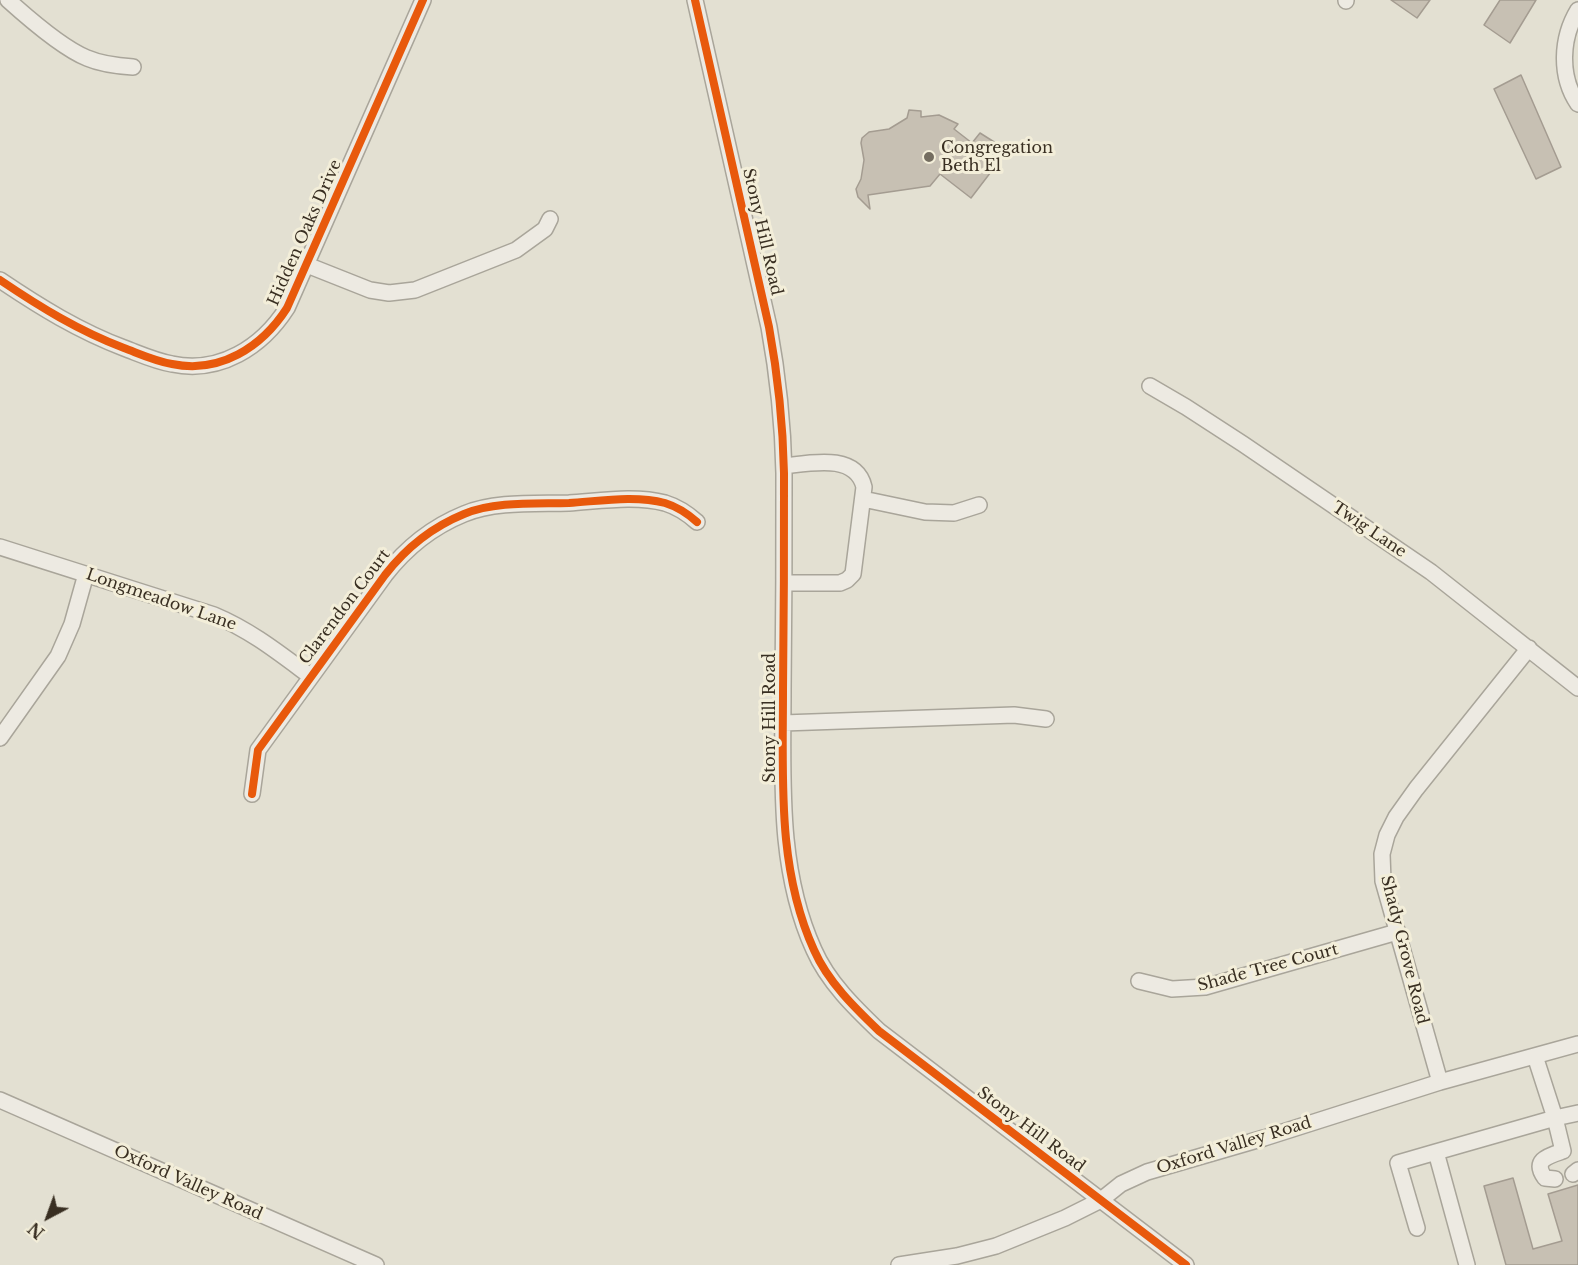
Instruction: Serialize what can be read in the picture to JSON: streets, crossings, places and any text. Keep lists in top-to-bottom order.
{
  "streets": {
    "street": [
      "Stony Hill Road",
      "Hidden Oaks Drive",
      "Twig Lane",
      "Longmeadow Lane",
      "Clarendon Court",
      "Shady Grove Road",
      "Shade Tree Court",
      "Oxford Valley Road"
    ]
  },
  "crossings": [
    ["Stony Hill Road", "Oxford Valley Road"],
    ["Twig Lane", "Shady Grove Road"],
    ["Longmeadow Lane", "Clarendon Court"],
    ["Shady Grove Road", "Shade Tree Court"],
    ["Shady Grove Road", "Oxford Valley Road"]
  ],
  "places": ["Congregation Beth El"],
  "north": "bottom left"
}
